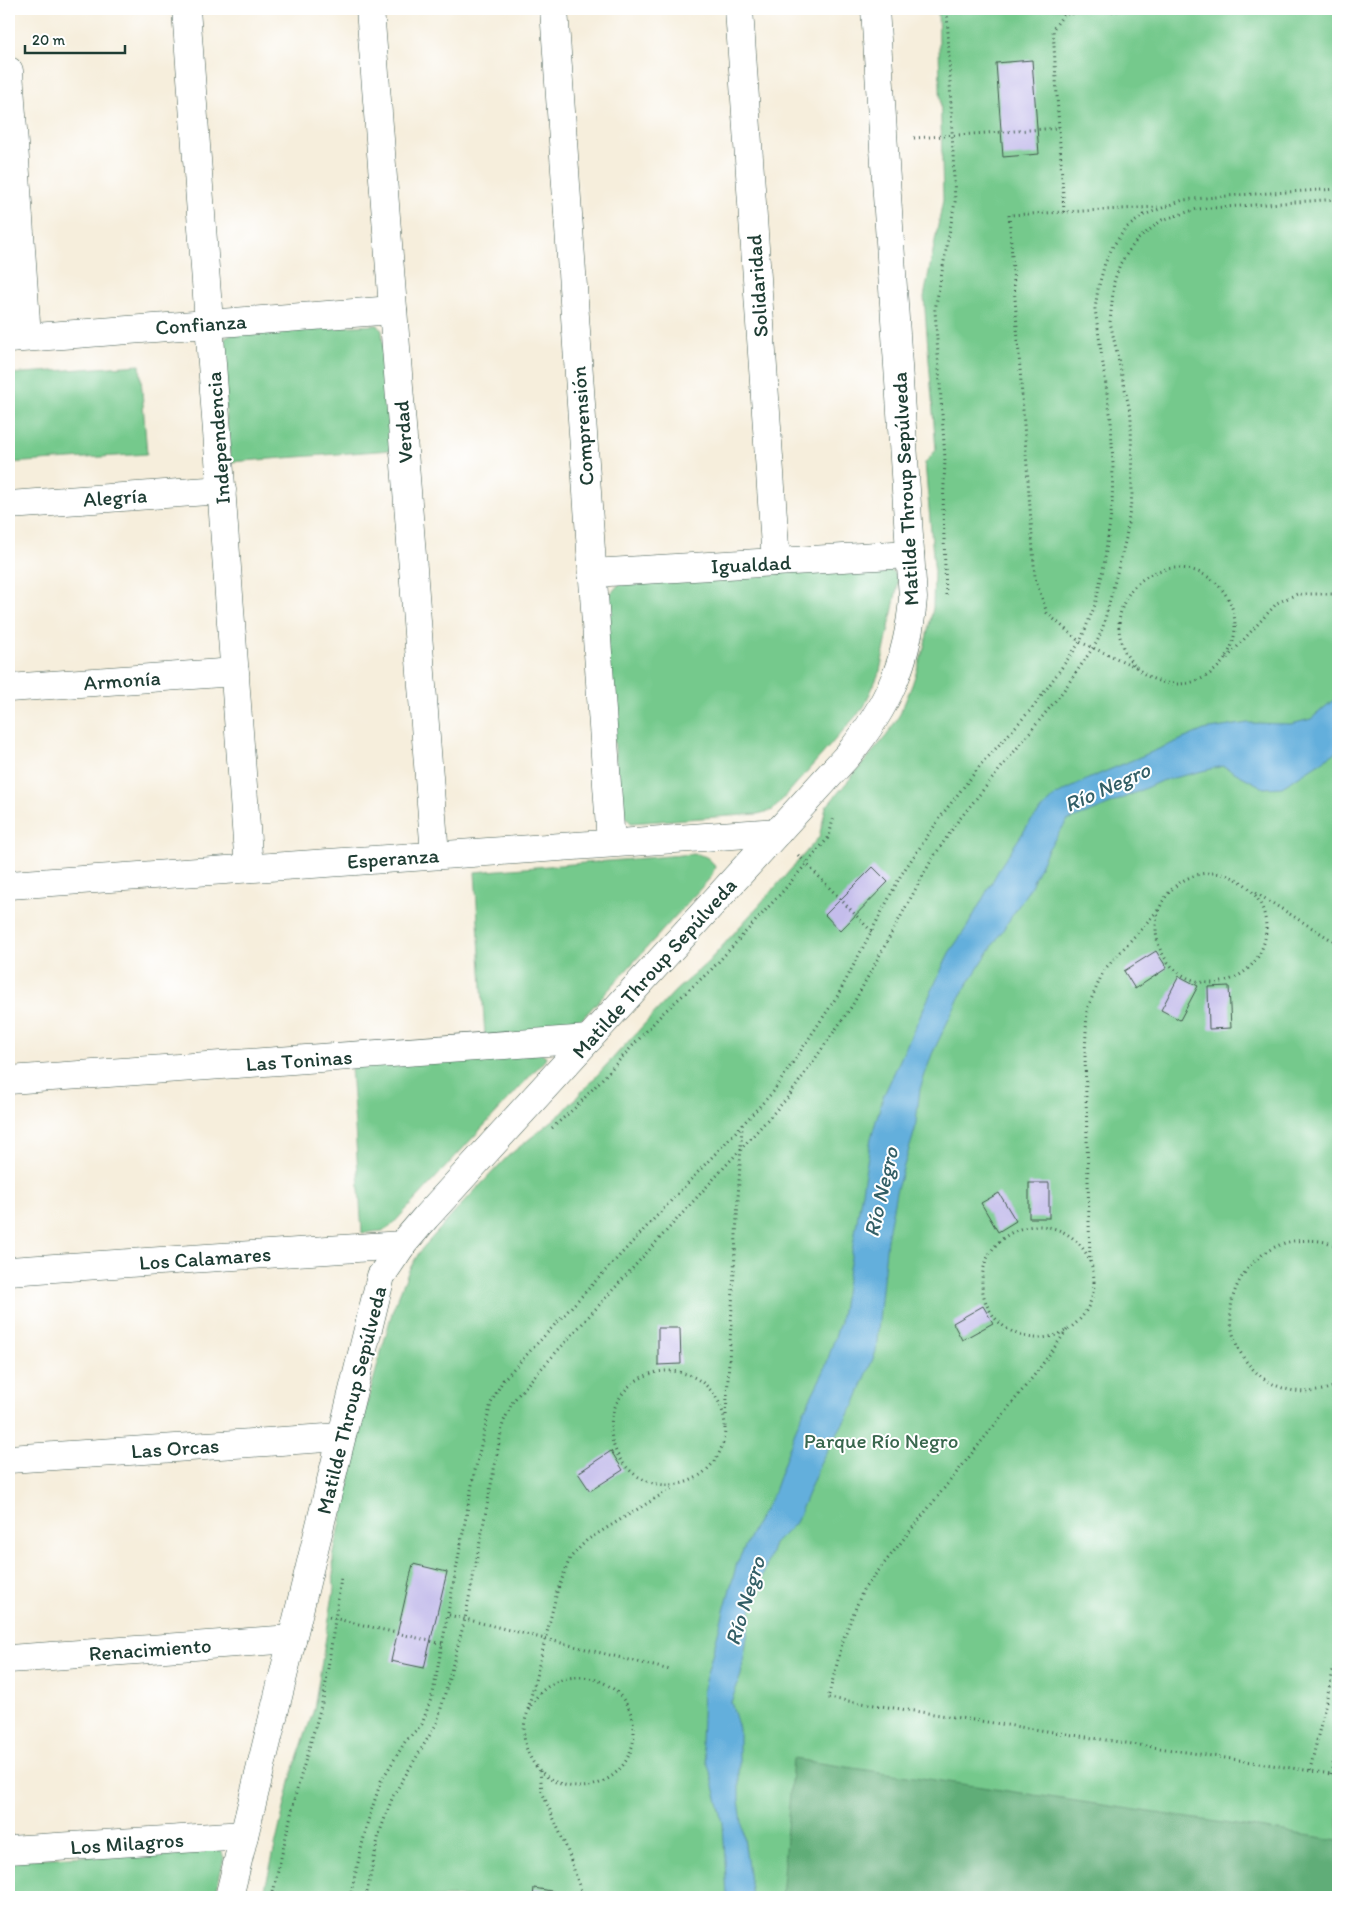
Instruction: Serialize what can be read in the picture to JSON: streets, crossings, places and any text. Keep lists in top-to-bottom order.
{
  "streets": {
    "street": [
      "Solidaridad",
      "Confianza",
      "Comprensión",
      "Verdad",
      "Independencia",
      "Matilde Throup Sepúlveda",
      "Alegría",
      "Igualdad",
      "Armonía",
      "Esperanza",
      "Las Toninas",
      "Los Calamares",
      "Las Orcas",
      "Renacimiento",
      "Los Milagros"
    ]
  },
  "crossings": [
    ["Solidaridad", "Igualdad"],
    ["Confianza", "Verdad"],
    ["Confianza", "Independencia"],
    ["Comprensión", "Igualdad"],
    ["Comprensión", "Esperanza"],
    ["Verdad", "Esperanza"],
    ["Independencia", "Alegría"],
    ["Independencia", "Armonía"],
    ["Independencia", "Esperanza"],
    ["Matilde Throup Sepúlveda", "Igualdad"],
    ["Matilde Throup Sepúlveda", "Esperanza"],
    ["Matilde Throup Sepúlveda", "Las Toninas"],
    ["Matilde Throup Sepúlveda", "Los Calamares"],
    ["Matilde Throup Sepúlveda", "Las Orcas"],
    ["Matilde Throup Sepúlveda", "Renacimiento"],
    ["Matilde Throup Sepúlveda", "Los Milagros"]
  ],
  "water": ["Río Negro"],
  "parks": ["Parque Río Negro"],
  "scale_bar": "20 m"
}
